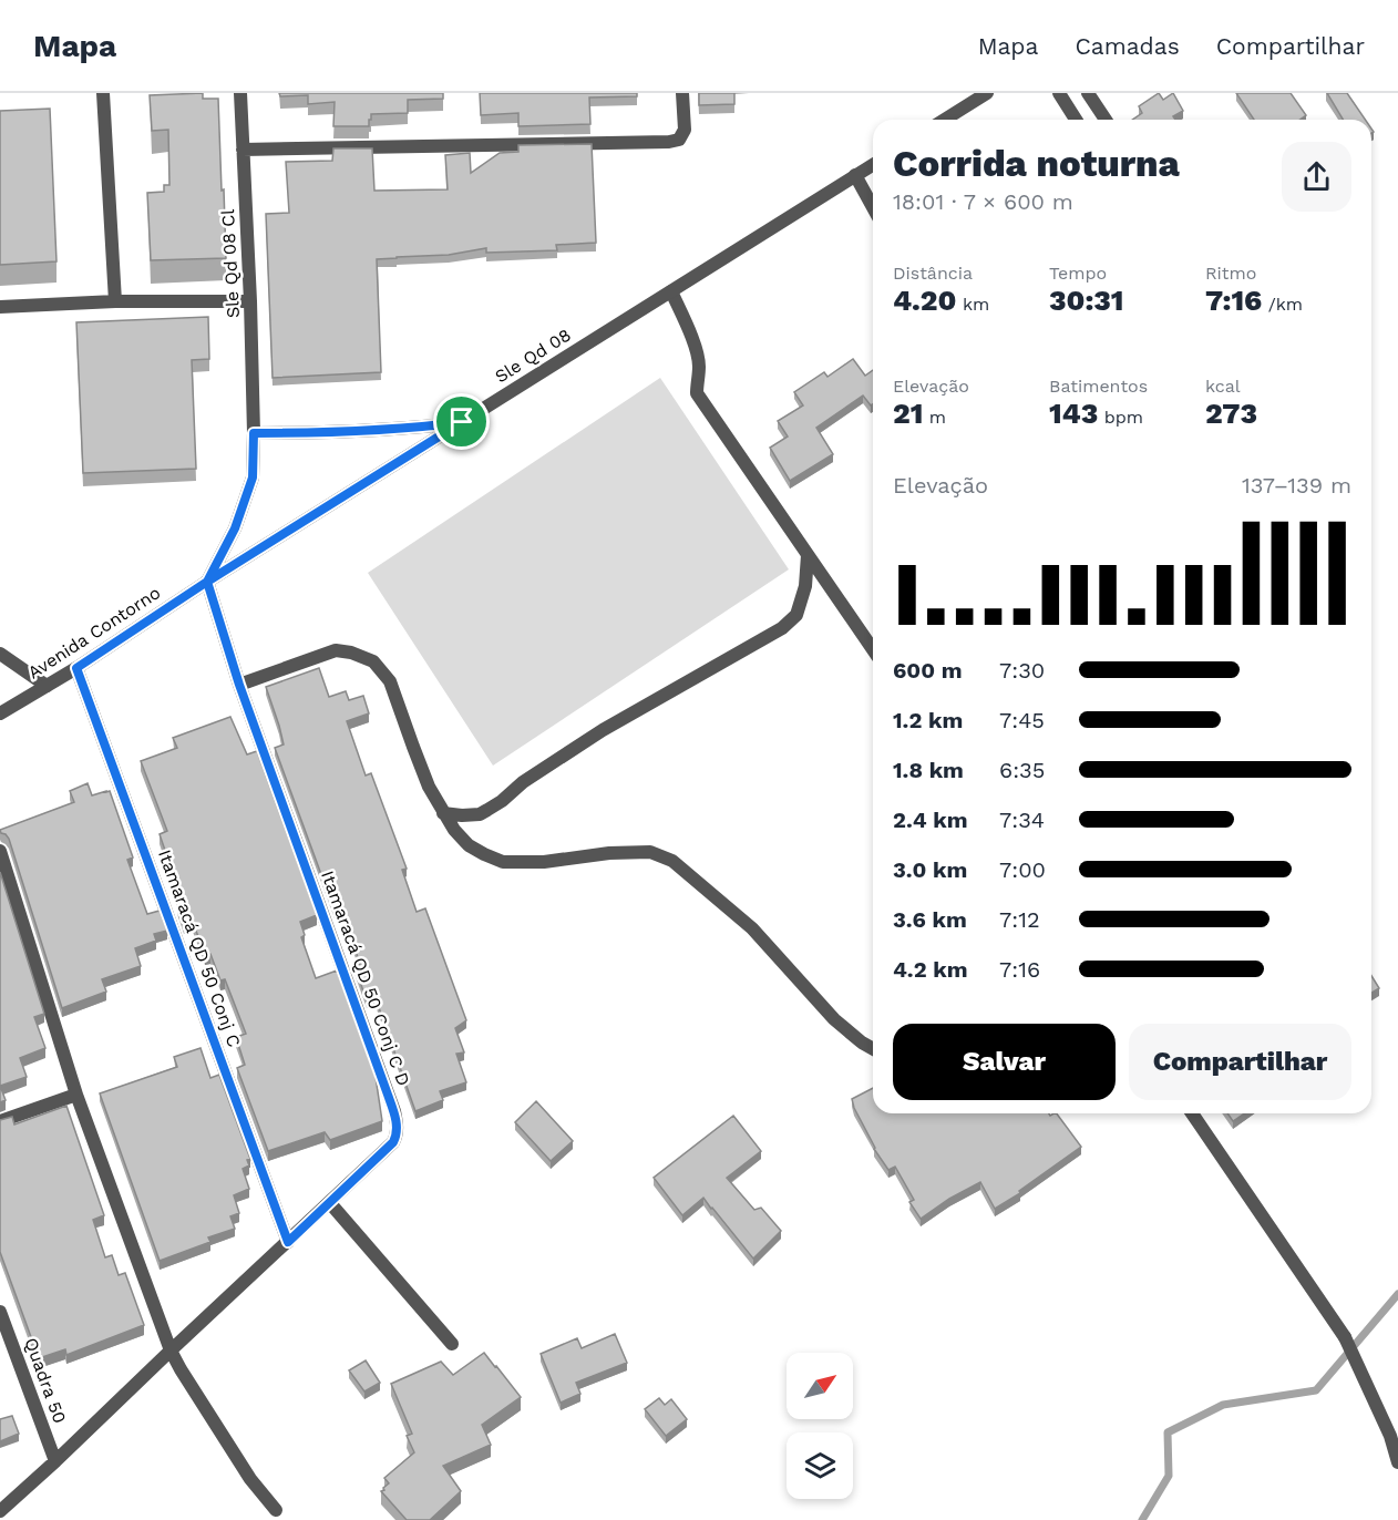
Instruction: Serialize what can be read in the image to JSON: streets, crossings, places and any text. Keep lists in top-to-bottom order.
{
  "streets": {
    "street": [
      "Sle Qd 08 Cl",
      "Sle Qd 08",
      "Avenida Contorno",
      "Itamaracá QD 50 Conj C",
      "Itamaracá QD 50 Conj C D",
      "Quadra 50"
    ]
  },
  "crossings": [
    ["Sle Qd 08 Cl", "Sle Qd 08"],
    ["Sle Qd 08 Cl", "Avenida Contorno"],
    ["Sle Qd 08 Cl", "Itamaracá QD 50 Conj C D"],
    ["Sle Qd 08", "Avenida Contorno"],
    ["Sle Qd 08", "Itamaracá QD 50 Conj C D"],
    ["Avenida Contorno", "Itamaracá QD 50 Conj C"],
    ["Avenida Contorno", "Itamaracá QD 50 Conj C D"],
    ["Itamaracá QD 50 Conj C", "Itamaracá QD 50 Conj C D"],
    ["Itamaracá QD 50 Conj C D", "Quadra 50"]
  ],
  "north": "top right",
  "page": {
    "header": "Mapa",
    "nav": ["Mapa", "Camadas", "Compartilhar"],
    "heading": ["Corrida noturna", "18:01 · 7 × 600 m"],
    "stats": [
      ["Distância", "4.20 km"],
      ["Tempo", "30:31"],
      ["Ritmo", "7:16 /km"],
      ["Elevação", "21 m"],
      ["Batimentos", "143 bpm"],
      ["kcal", "273"]
    ],
    "chart": ["Elevação", "137–139 m"],
    "list": [
      {
        "name": "600 m",
        "note": "7:30"
      },
      {
        "name": "1.2 km",
        "note": "7:45"
      },
      {
        "name": "1.8 km",
        "note": "6:35"
      },
      {
        "name": "2.4 km",
        "note": "7:34"
      },
      {
        "name": "3.0 km",
        "note": "7:00"
      },
      {
        "name": "3.6 km",
        "note": "7:12"
      },
      {
        "name": "4.2 km",
        "note": "7:16"
      }
    ],
    "buttons": ["Salvar", "Compartilhar"]
  }
}
